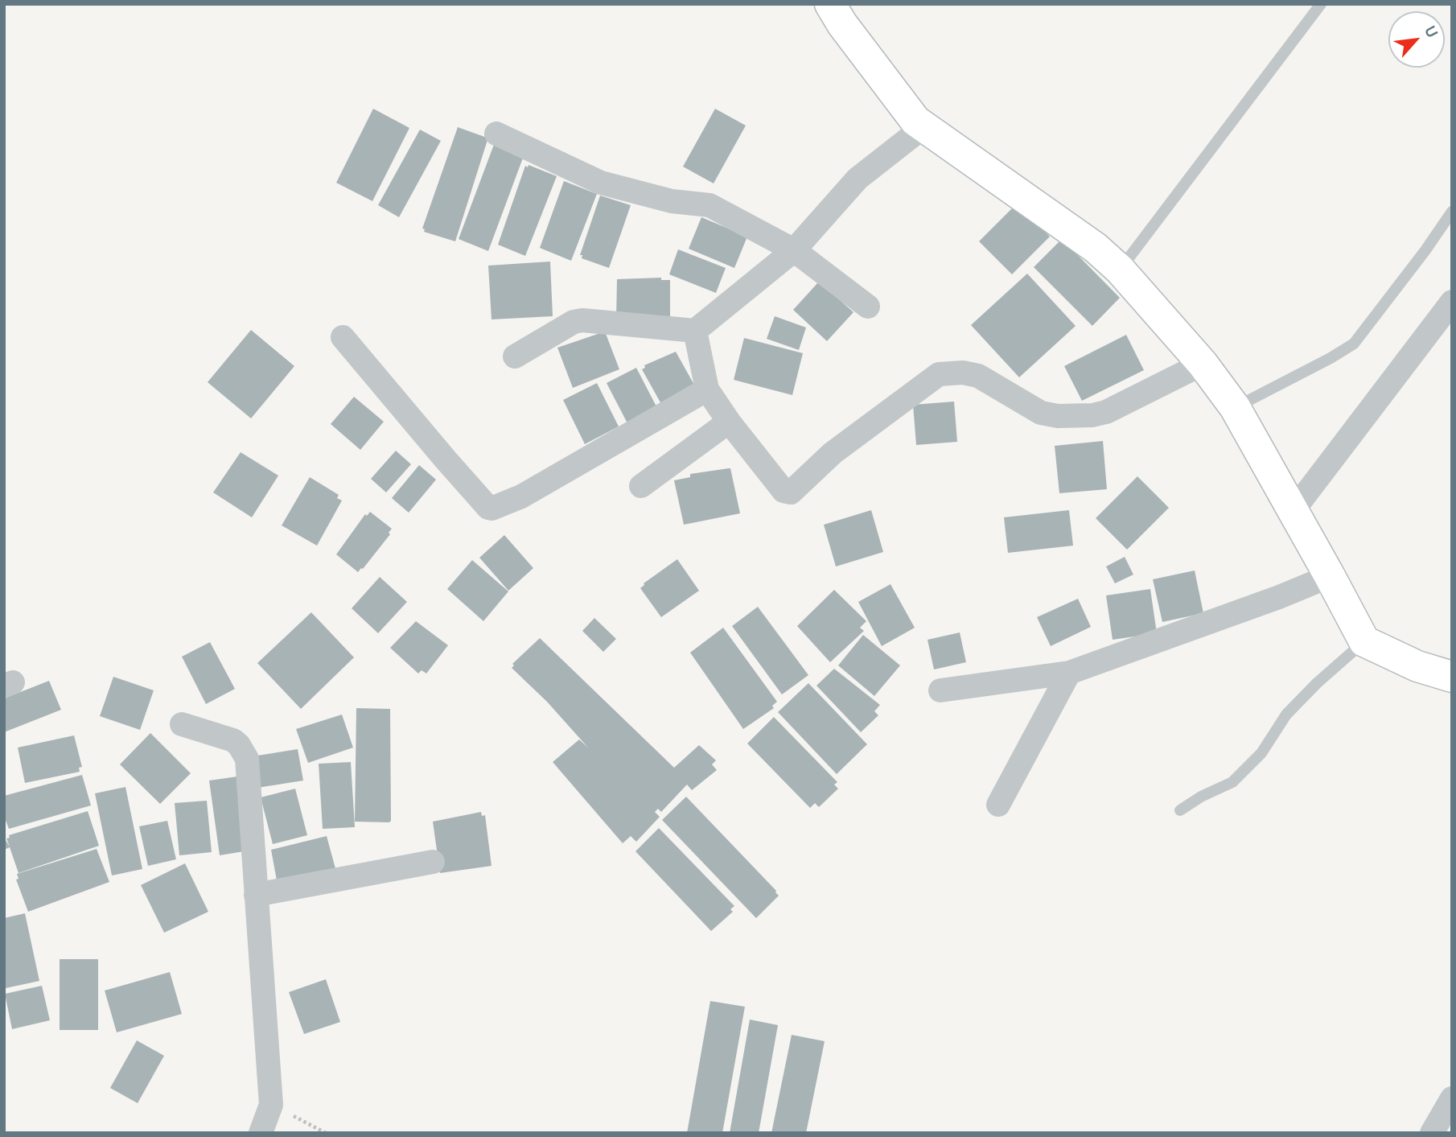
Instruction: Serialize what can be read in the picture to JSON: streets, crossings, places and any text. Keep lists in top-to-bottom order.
{
  "north": "top right"
}
